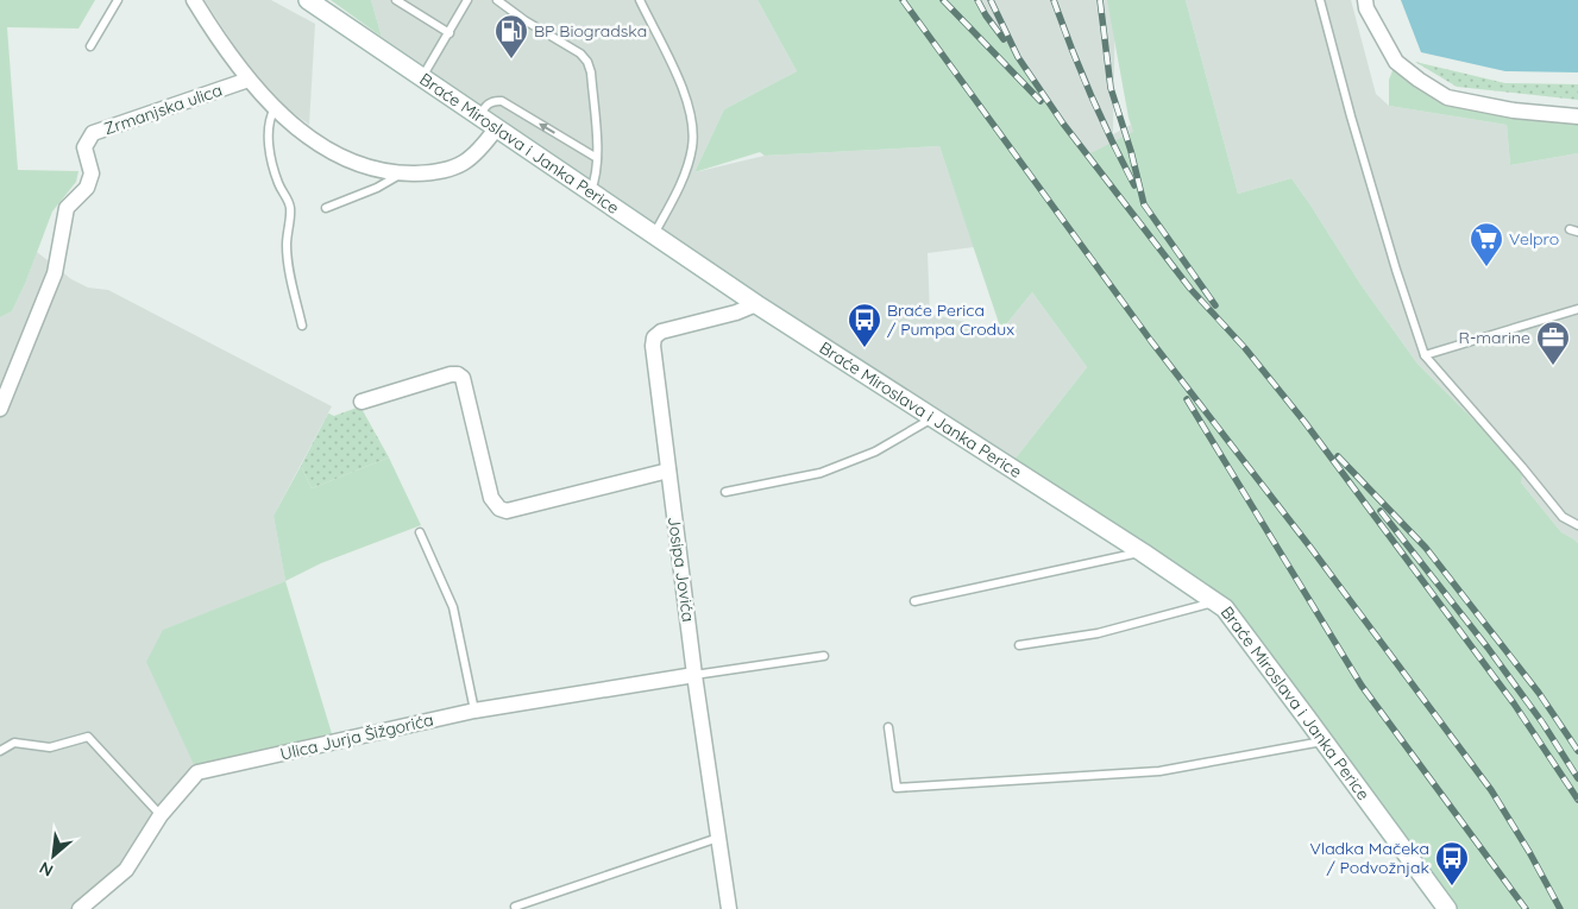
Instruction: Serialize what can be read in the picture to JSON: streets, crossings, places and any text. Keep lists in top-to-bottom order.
{
  "streets": {
    "main road": ["Braće Miroslava i Janka Perice"],
    "street": ["Zrmanjska ulica", "Josipa Jovića", "Ulica Jurja Šižgorića"]
  },
  "crossings": [
    ["Braće Miroslava i Janka Perice", "Josipa Jovića"],
    ["Josipa Jovića", "Ulica Jurja Šižgorića"]
  ],
  "places": {
    "fuel station": ["BP Biogradska"],
    "supermarket": ["Velpro"],
    "bus stop": ["Braće Perica / Pumpa Crodux", "Vladka Mačeka / Podvožnjak"],
    "office": ["R-marine"]
  },
  "north": "bottom left"
}
